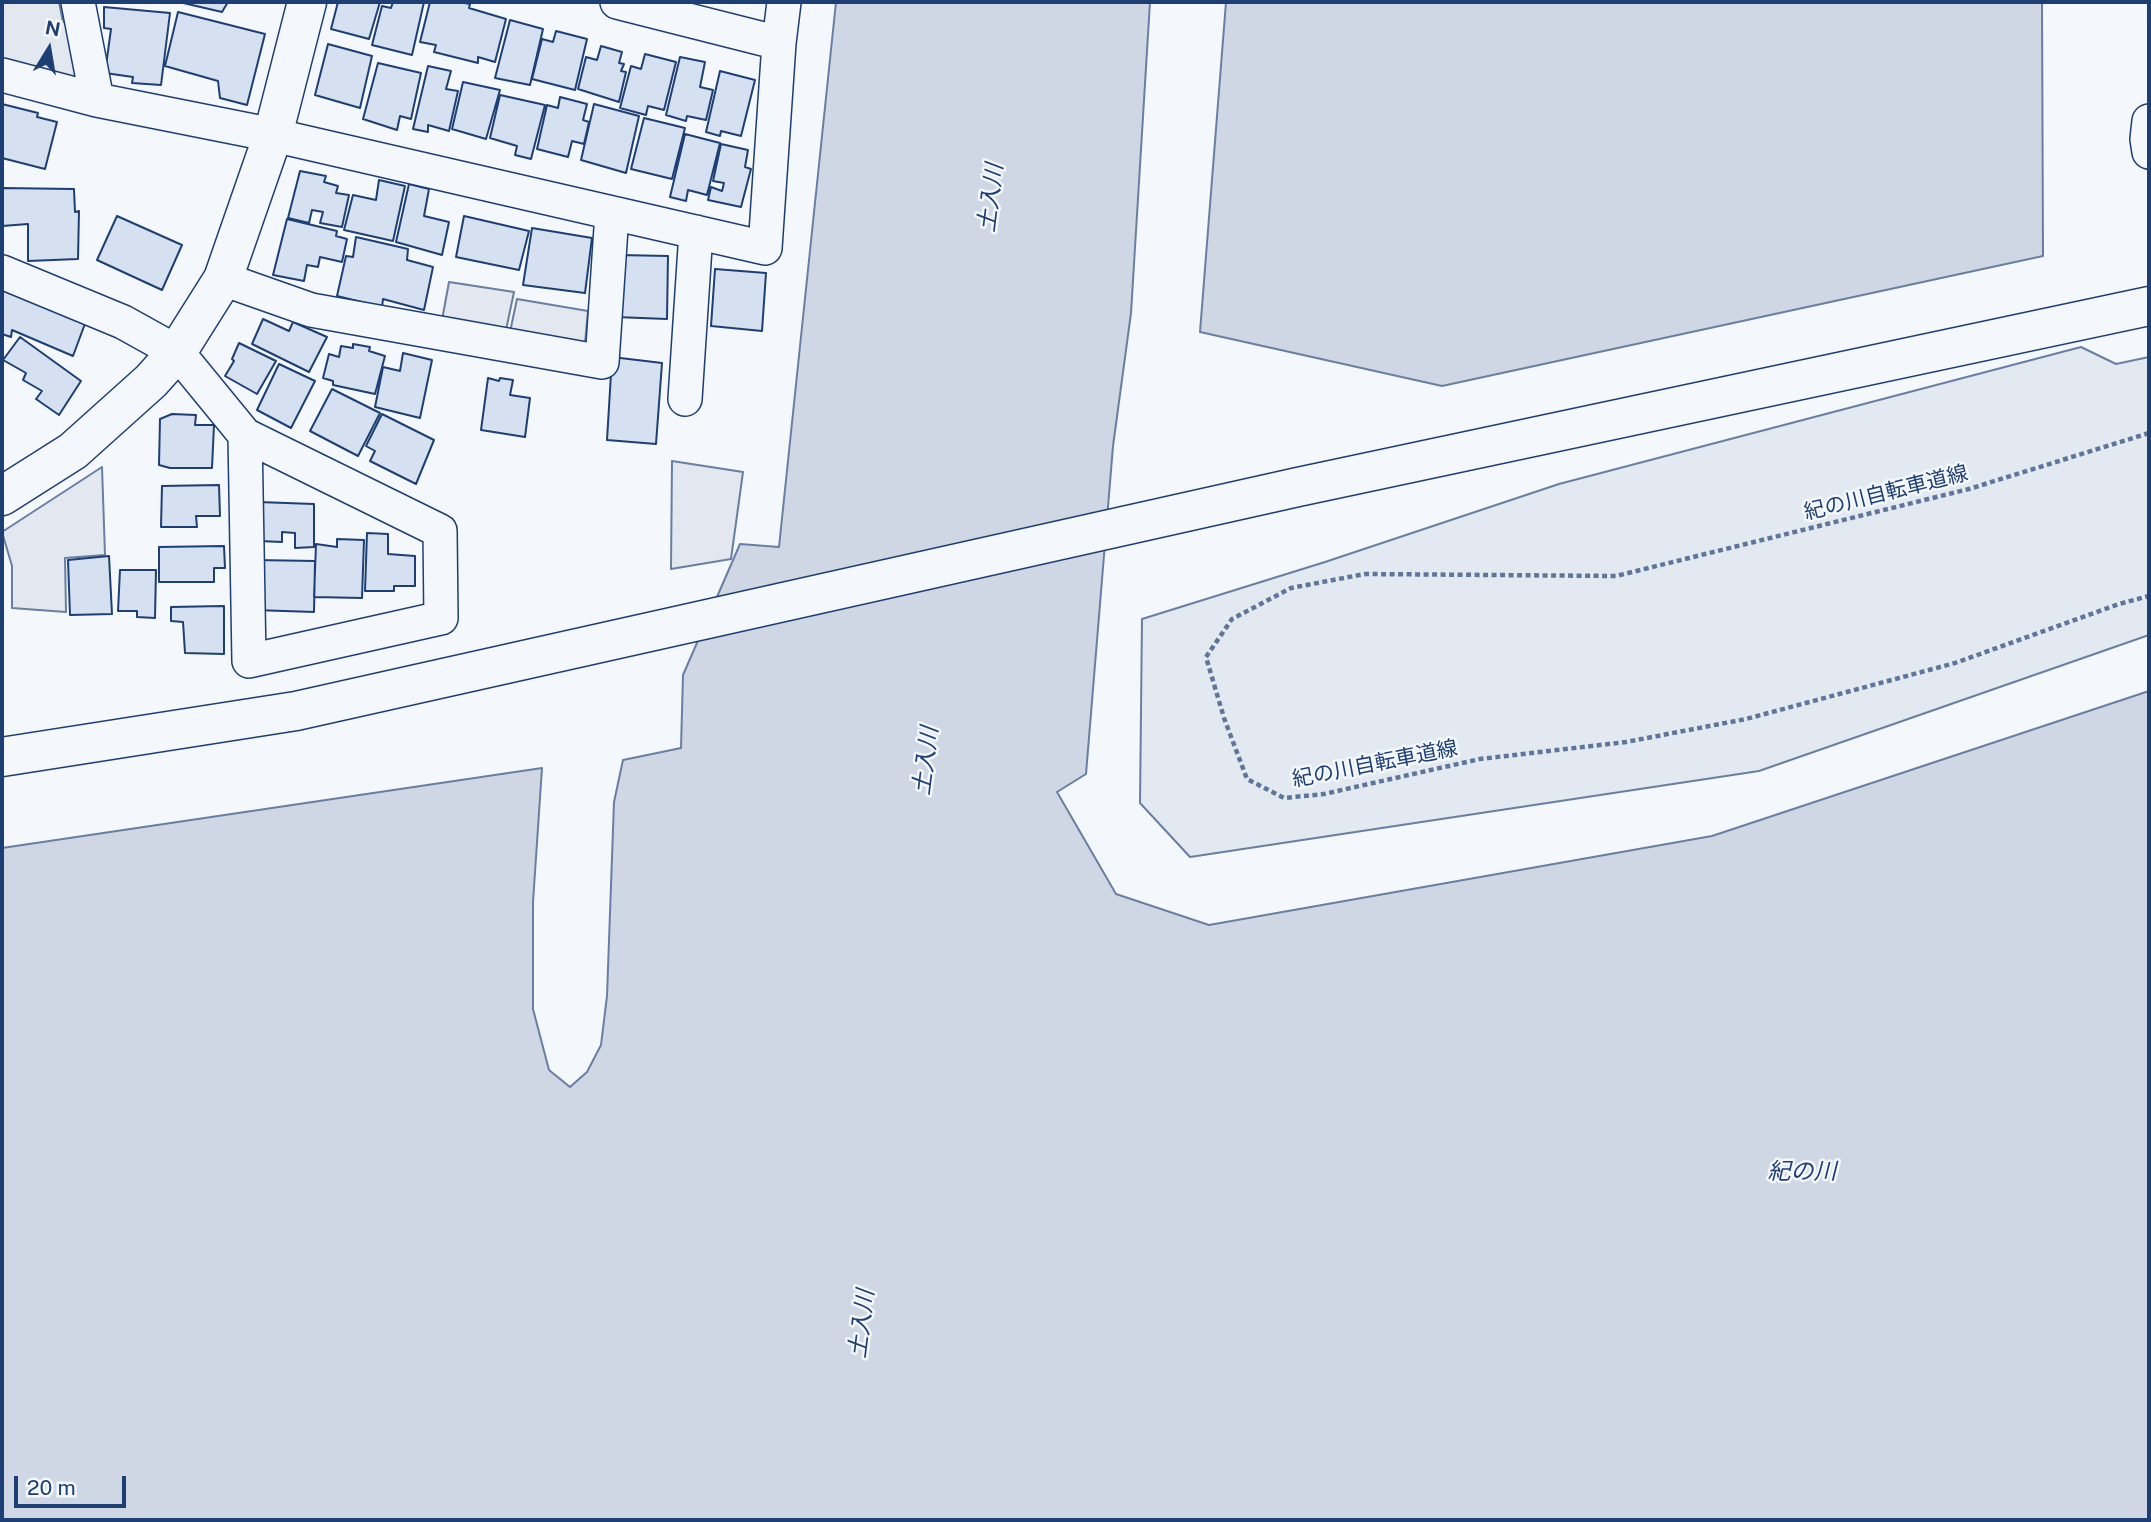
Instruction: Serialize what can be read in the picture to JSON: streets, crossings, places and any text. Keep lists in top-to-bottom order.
{
  "streets": {
    "path": ["紀の川自転車道線"]
  },
  "water": ["土入川", "紀の川"],
  "scale_bar": "20 m",
  "north": "top"
}
